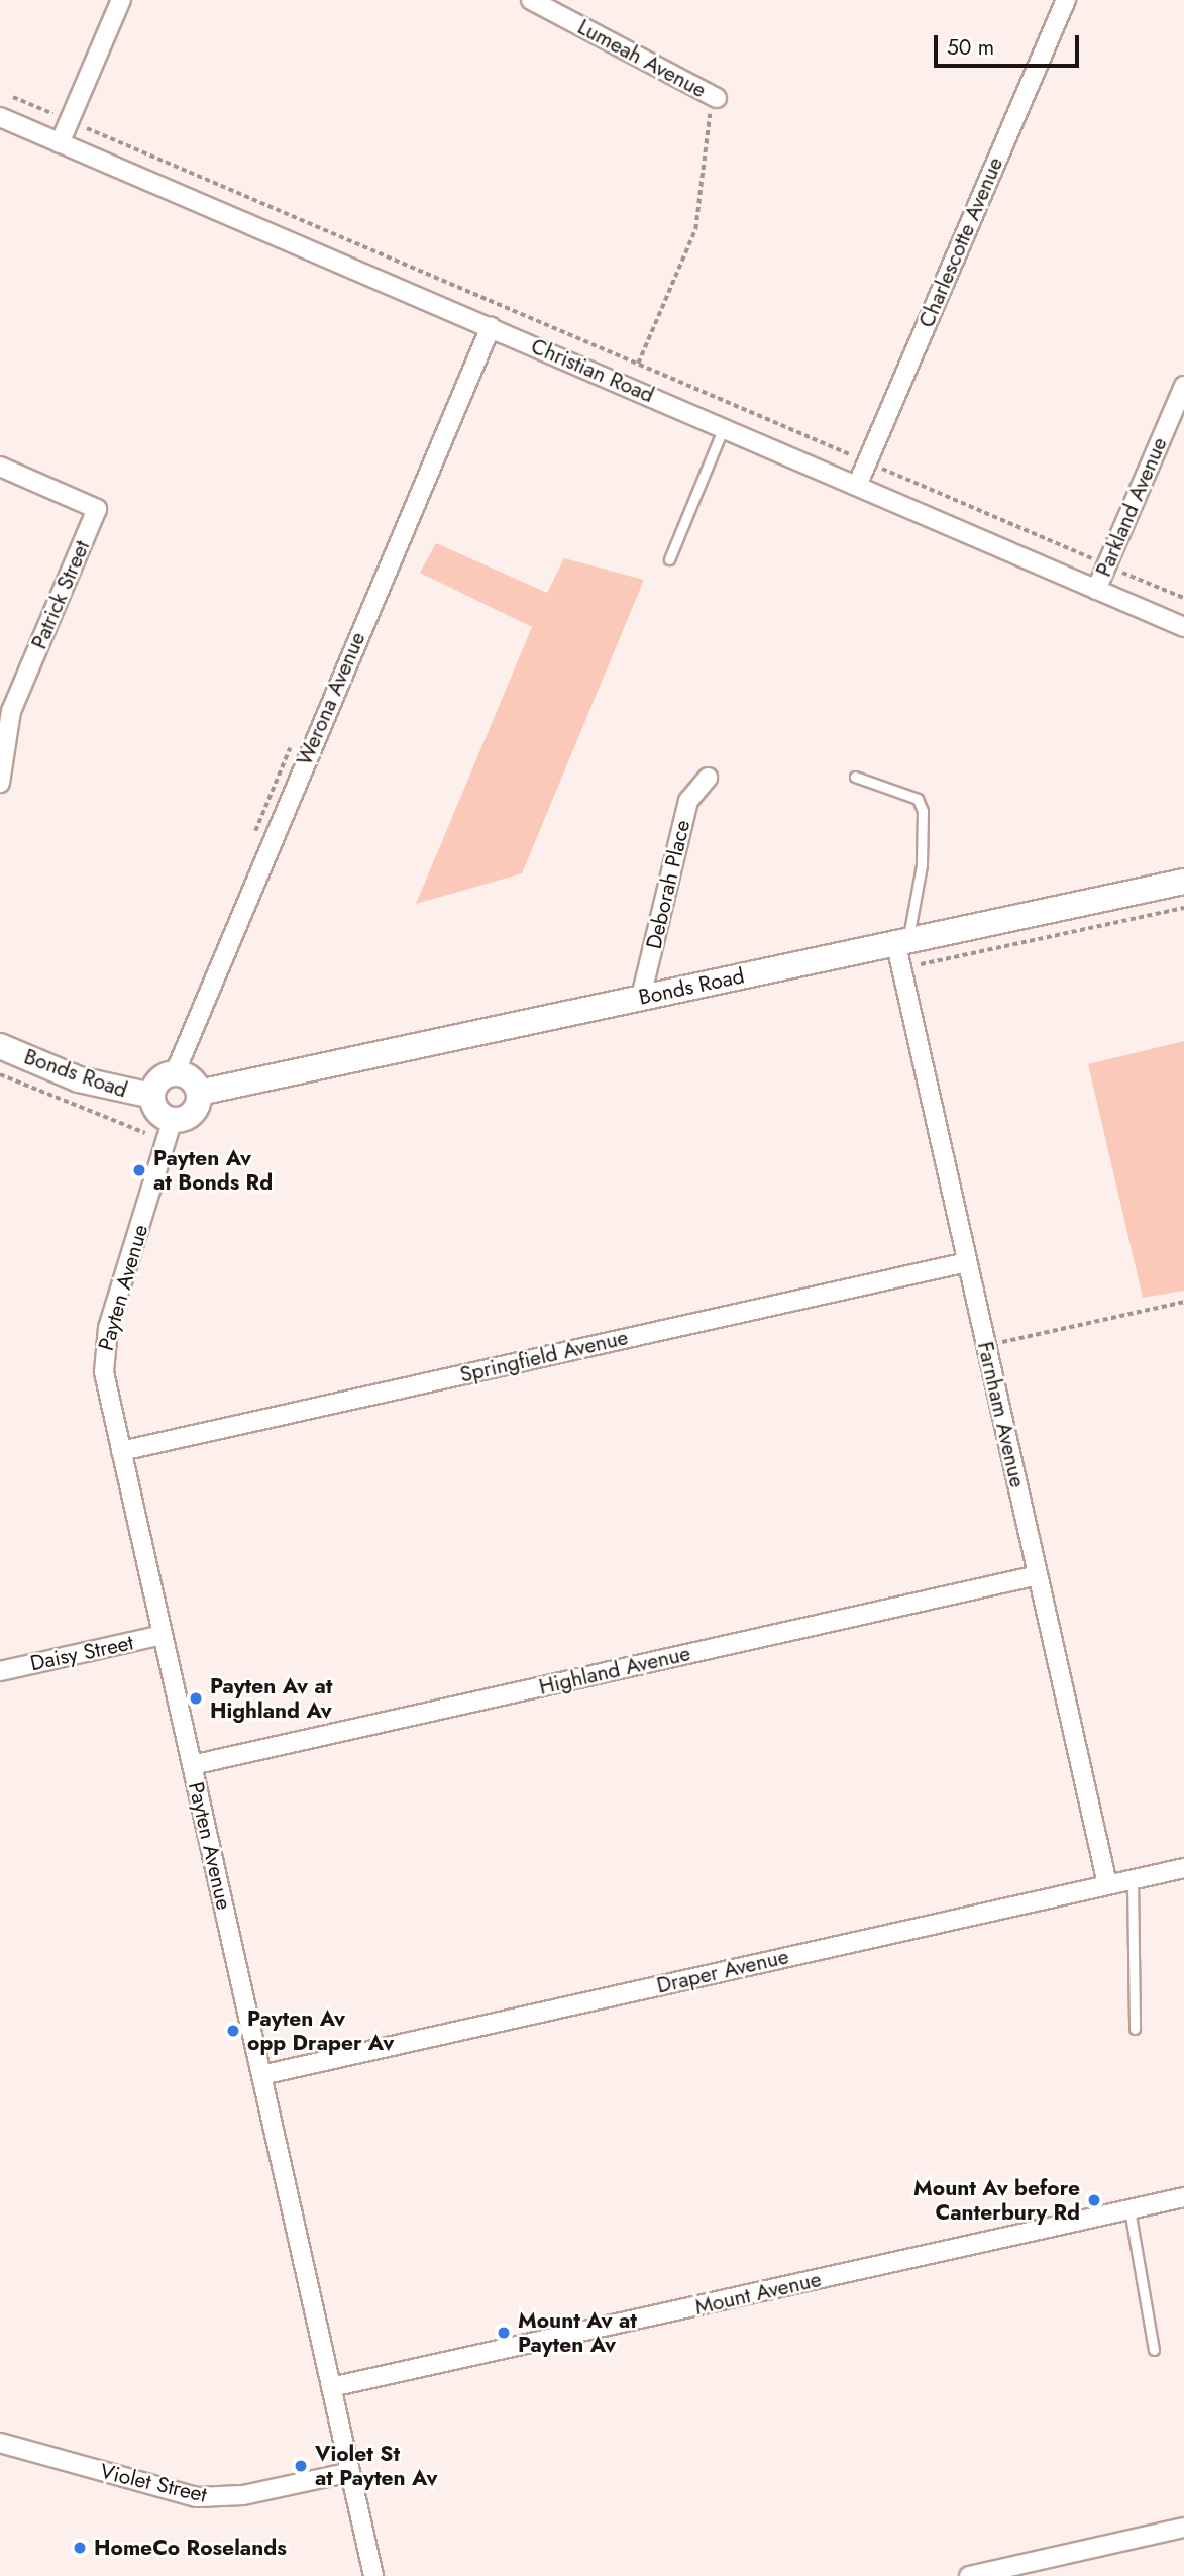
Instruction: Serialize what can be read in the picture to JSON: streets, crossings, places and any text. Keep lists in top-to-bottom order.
{
  "streets": {
    "main road": ["Bonds Road"],
    "street": [
      "Lumeah Avenue",
      "Charlescotte Avenue",
      "Christian Road",
      "Parkland Avenue",
      "Patrick Street",
      "Werona Avenue",
      "Deborah Place",
      "Payten Avenue",
      "Springfield Avenue",
      "Farnham Avenue",
      "Daisy Street",
      "Highland Avenue",
      "Draper Avenue",
      "Mount Avenue",
      "Violet Street"
    ]
  },
  "crossings": [
    ["Charlescotte Avenue", "Christian Road"],
    ["Christian Road", "Parkland Avenue"],
    ["Christian Road", "Werona Avenue"],
    ["Werona Avenue", "Bonds Road"],
    ["Werona Avenue", "Payten Avenue"],
    ["Deborah Place", "Bonds Road"],
    ["Bonds Road", "Payten Avenue"],
    ["Bonds Road", "Farnham Avenue"],
    ["Payten Avenue", "Springfield Avenue"],
    ["Payten Avenue", "Daisy Street"],
    ["Payten Avenue", "Highland Avenue"],
    ["Payten Avenue", "Draper Avenue"],
    ["Payten Avenue", "Mount Avenue"],
    ["Payten Avenue", "Violet Street"],
    ["Springfield Avenue", "Farnham Avenue"],
    ["Farnham Avenue", "Highland Avenue"],
    ["Farnham Avenue", "Draper Avenue"]
  ],
  "places": [
    "Payten Av at Bonds Rd",
    "Payten Av at Highland Av",
    "Payten Av opp Draper Av",
    "Mount Av before Canterbury Rd",
    "Mount Av at Payten Av",
    "Violet St at Payten Av",
    "HomeCo Roselands"
  ],
  "scale_bar": "50 m"
}
